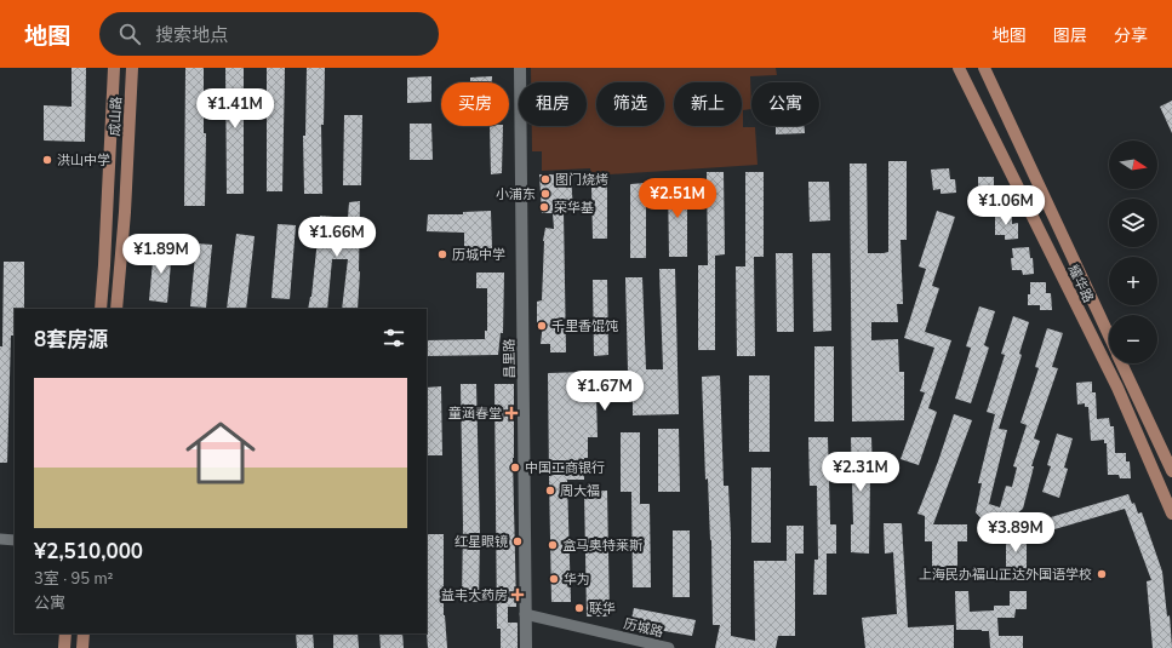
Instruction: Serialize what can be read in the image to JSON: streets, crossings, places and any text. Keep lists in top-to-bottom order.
{
  "streets": {
    "main road": ["成山路", "耀华路"],
    "street": ["昌里路", "历城路"]
  },
  "crossings": [
    ["昌里路", "历城路"]
  ],
  "places": {
    "other": [
      "洪山中学",
      "图门烧烤",
      "小浦东",
      "荣华基",
      "历城中学",
      "千里香馄饨",
      "中国工商银行",
      "周大福",
      "红星眼镜",
      "盒马奥特莱斯",
      "上海民办福山正达外国语学校",
      "华为",
      "联华"
    ],
    "health": ["童涵春堂", "益丰大药房"]
  },
  "north": "right",
  "page": {
    "header": "地图",
    "search": "搜索地点",
    "nav": ["地图", "图层", "分享"],
    "chip": [
      "买房",
      "租房",
      "筛选",
      "新上",
      "公寓"
    ],
    "price": [
      "¥1.41M",
      "¥2.51M",
      "¥1.06M",
      "¥1.66M",
      "¥1.89M",
      "¥1.67M",
      "¥2.31M",
      "¥3.89M"
    ],
    "map_buttons": ["+", "−"],
    "heading": "8套房源",
    "list": [
      {
        "name": "¥2,510,000",
        "note": "3室 · 95 m² · 公寓"
      }
    ]
  }
}
